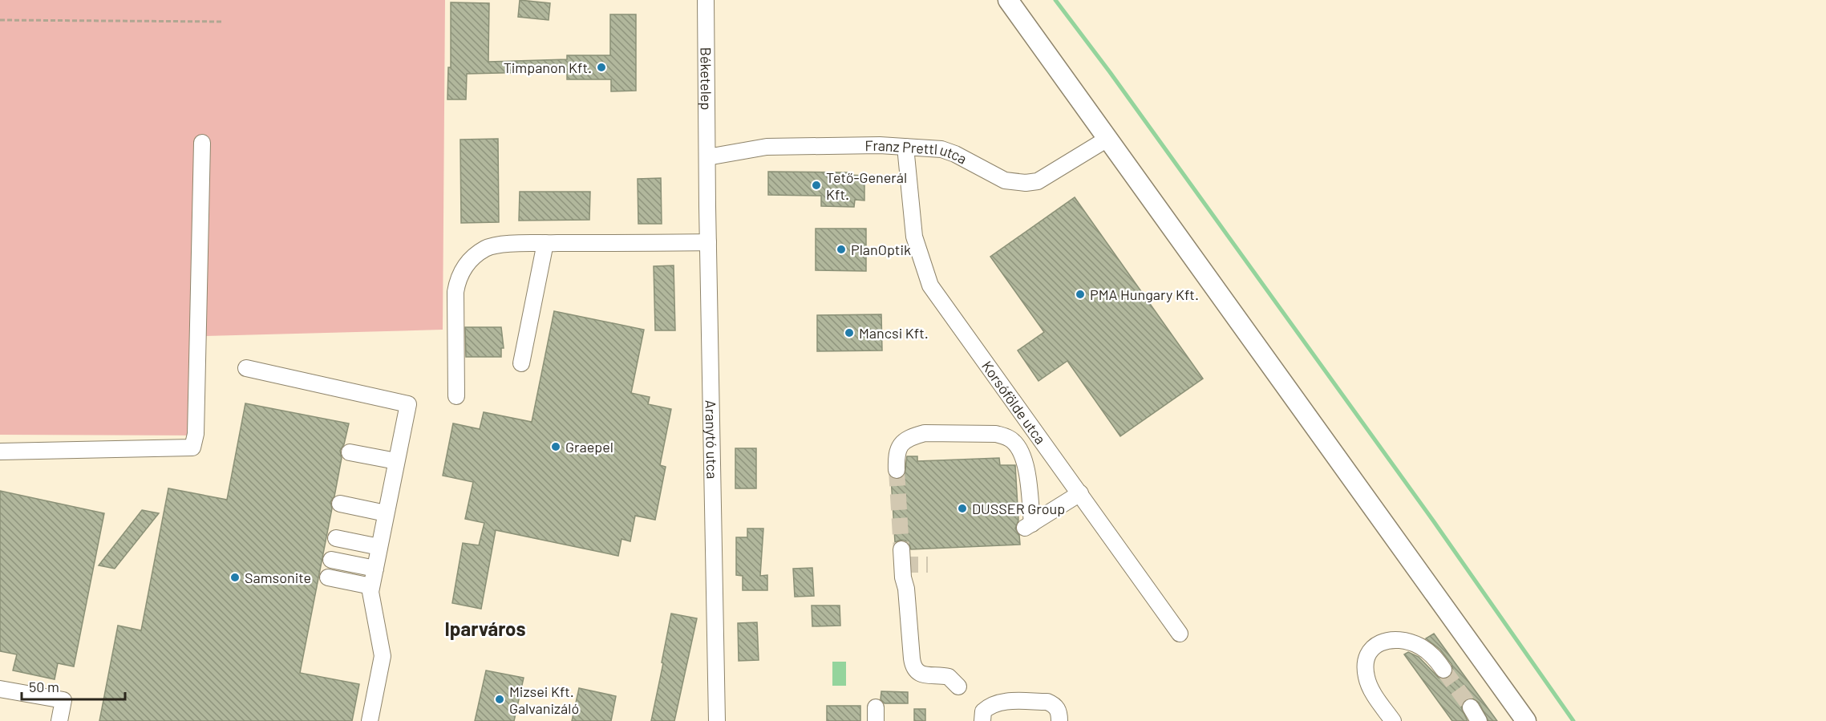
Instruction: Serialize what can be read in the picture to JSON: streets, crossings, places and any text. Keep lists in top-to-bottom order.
{
  "streets": {
    "street": [
      "Béketelep",
      "Franz Prettl utca",
      "Korsófölde utca",
      "Aranytó utca"
    ]
  },
  "crossings": [
    ["Béketelep", "Franz Prettl utca"],
    ["Béketelep", "Aranytó utca"],
    ["Franz Prettl utca", "Korsófölde utca"],
    ["Franz Prettl utca", "Aranytó utca"]
  ],
  "districts": ["Iparváros"],
  "places": [
    "Timpanon Kft.",
    "Tető-Generál Kft.",
    "PlanOptik",
    "PMA Hungary Kft.",
    "Mancsi Kft.",
    "Graepel",
    "DUSSER Group",
    "Samsonite",
    "Mizsei Kft. Galvanizáló"
  ],
  "scale_bar": "50 m"
}
